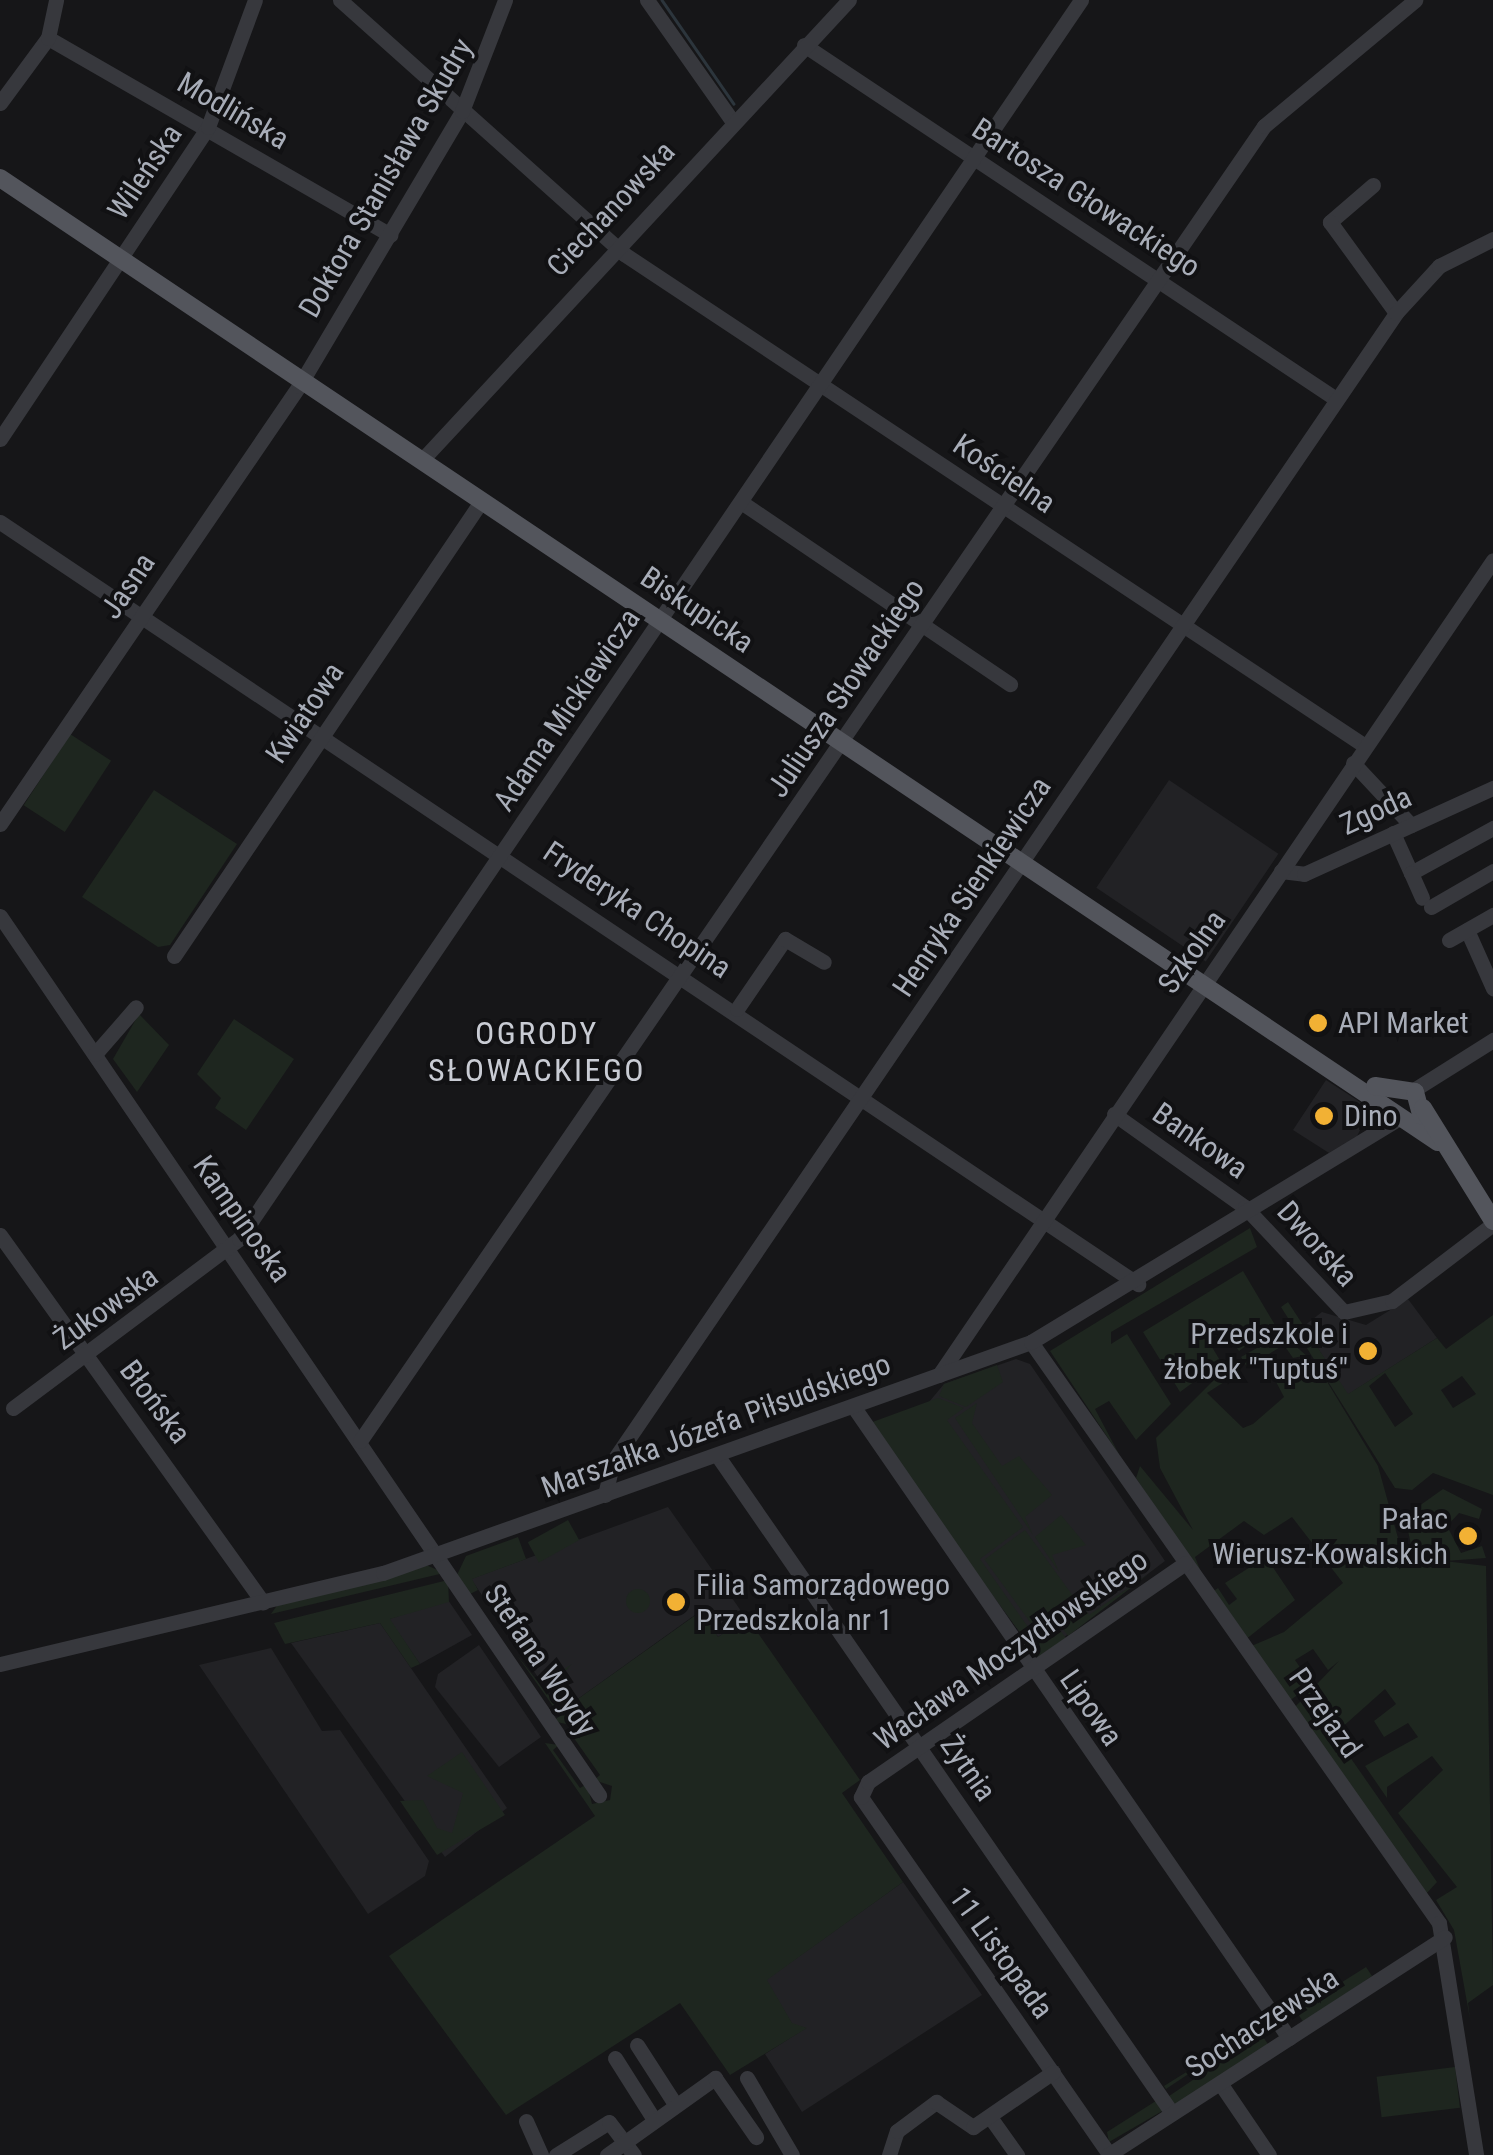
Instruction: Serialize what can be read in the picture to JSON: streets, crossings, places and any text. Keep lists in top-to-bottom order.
{
  "streets": {
    "main road": ["Biskupicka"],
    "street": [
      "Modlińska",
      "Wileńska",
      "Doktora Stanisława Skudry",
      "Bartosza Głowackiego",
      "Ciechanowska",
      "Kościelna",
      "Jasna",
      "Juliusza Słowackiego",
      "Adama Mickiewicza",
      "Kwiatowa",
      "Zgoda",
      "Henryka Sienkiewicza",
      "Fryderyka Chopina",
      "Szkolna",
      "Bankowa",
      "Kampinoska",
      "Dworska",
      "Żukowska",
      "Błońska",
      "Marszałka Józefa Piłsudskiego",
      "Wacława Moczydłowskiego",
      "Stefana Woydy",
      "Lipowa",
      "Przejazd",
      "Żytnia",
      "11 Listopada",
      "Sochaczewska"
    ]
  },
  "crossings": [
    ["Modlińska", "Wileńska"],
    ["Modlińska", "Doktora Stanisława Skudry"],
    ["Wileńska", "Biskupicka"],
    ["Doktora Stanisława Skudry", "Kościelna"],
    ["Doktora Stanisława Skudry", "Jasna"],
    ["Doktora Stanisława Skudry", "Biskupicka"],
    ["Bartosza Głowackiego", "Ciechanowska"],
    ["Bartosza Głowackiego", "Juliusza Słowackiego"],
    ["Bartosza Głowackiego", "Adama Mickiewicza"],
    ["Bartosza Głowackiego", "Henryka Sienkiewicza"],
    ["Ciechanowska", "Kościelna"],
    ["Ciechanowska", "Biskupicka"],
    ["Kościelna", "Juliusza Słowackiego"],
    ["Kościelna", "Adama Mickiewicza"],
    ["Kościelna", "Henryka Sienkiewicza"],
    ["Kościelna", "Szkolna"],
    ["Jasna", "Biskupicka"],
    ["Jasna", "Fryderyka Chopina"],
    ["Biskupicka", "Juliusza Słowackiego"],
    ["Biskupicka", "Adama Mickiewicza"],
    ["Biskupicka", "Kwiatowa"],
    ["Biskupicka", "Henryka Sienkiewicza"],
    ["Biskupicka", "Szkolna"],
    ["Biskupicka", "Dworska"],
    ["Biskupicka", "Marszałka Józefa Piłsudskiego"],
    ["Juliusza Słowackiego", "Fryderyka Chopina"],
    ["Juliusza Słowackiego", "Kampinoska"],
    ["Adama Mickiewicza", "Fryderyka Chopina"],
    ["Adama Mickiewicza", "Kampinoska"],
    ["Adama Mickiewicza", "Żukowska"],
    ["Kwiatowa", "Fryderyka Chopina"],
    ["Zgoda", "Szkolna"],
    ["Henryka Sienkiewicza", "Fryderyka Chopina"],
    ["Henryka Sienkiewicza", "Marszałka Józefa Piłsudskiego"],
    ["Fryderyka Chopina", "Szkolna"],
    ["Fryderyka Chopina", "Marszałka Józefa Piłsudskiego"],
    ["Szkolna", "Bankowa"],
    ["Szkolna", "Marszałka Józefa Piłsudskiego"],
    ["Bankowa", "Dworska"],
    ["Bankowa", "Marszałka Józefa Piłsudskiego"],
    ["Kampinoska", "Żukowska"],
    ["Kampinoska", "Marszałka Józefa Piłsudskiego"],
    ["Kampinoska", "Stefana Woydy"],
    ["Dworska", "Marszałka Józefa Piłsudskiego"],
    ["Żukowska", "Błońska"],
    ["Błońska", "Marszałka Józefa Piłsudskiego"],
    ["Marszałka Józefa Piłsudskiego", "Stefana Woydy"],
    ["Marszałka Józefa Piłsudskiego", "Lipowa"],
    ["Marszałka Józefa Piłsudskiego", "Przejazd"],
    ["Marszałka Józefa Piłsudskiego", "Żytnia"],
    ["Wacława Moczydłowskiego", "Lipowa"],
    ["Wacława Moczydłowskiego", "Przejazd"],
    ["Wacława Moczydłowskiego", "Żytnia"],
    ["Wacława Moczydłowskiego", "11 Listopada"],
    ["Lipowa", "Sochaczewska"],
    ["Przejazd", "Sochaczewska"],
    ["Żytnia", "Sochaczewska"],
    ["11 Listopada", "Sochaczewska"]
  ],
  "districts": ["OGRODY SŁOWACKIEGO"],
  "places": [
    "API Market",
    "Dino",
    "Przedszkole i żłobek \"Tuptuś\"",
    "Pałac Wierusz-Kowalskich",
    "Filia Samorządowego Przedszkola nr 1"
  ]
}
